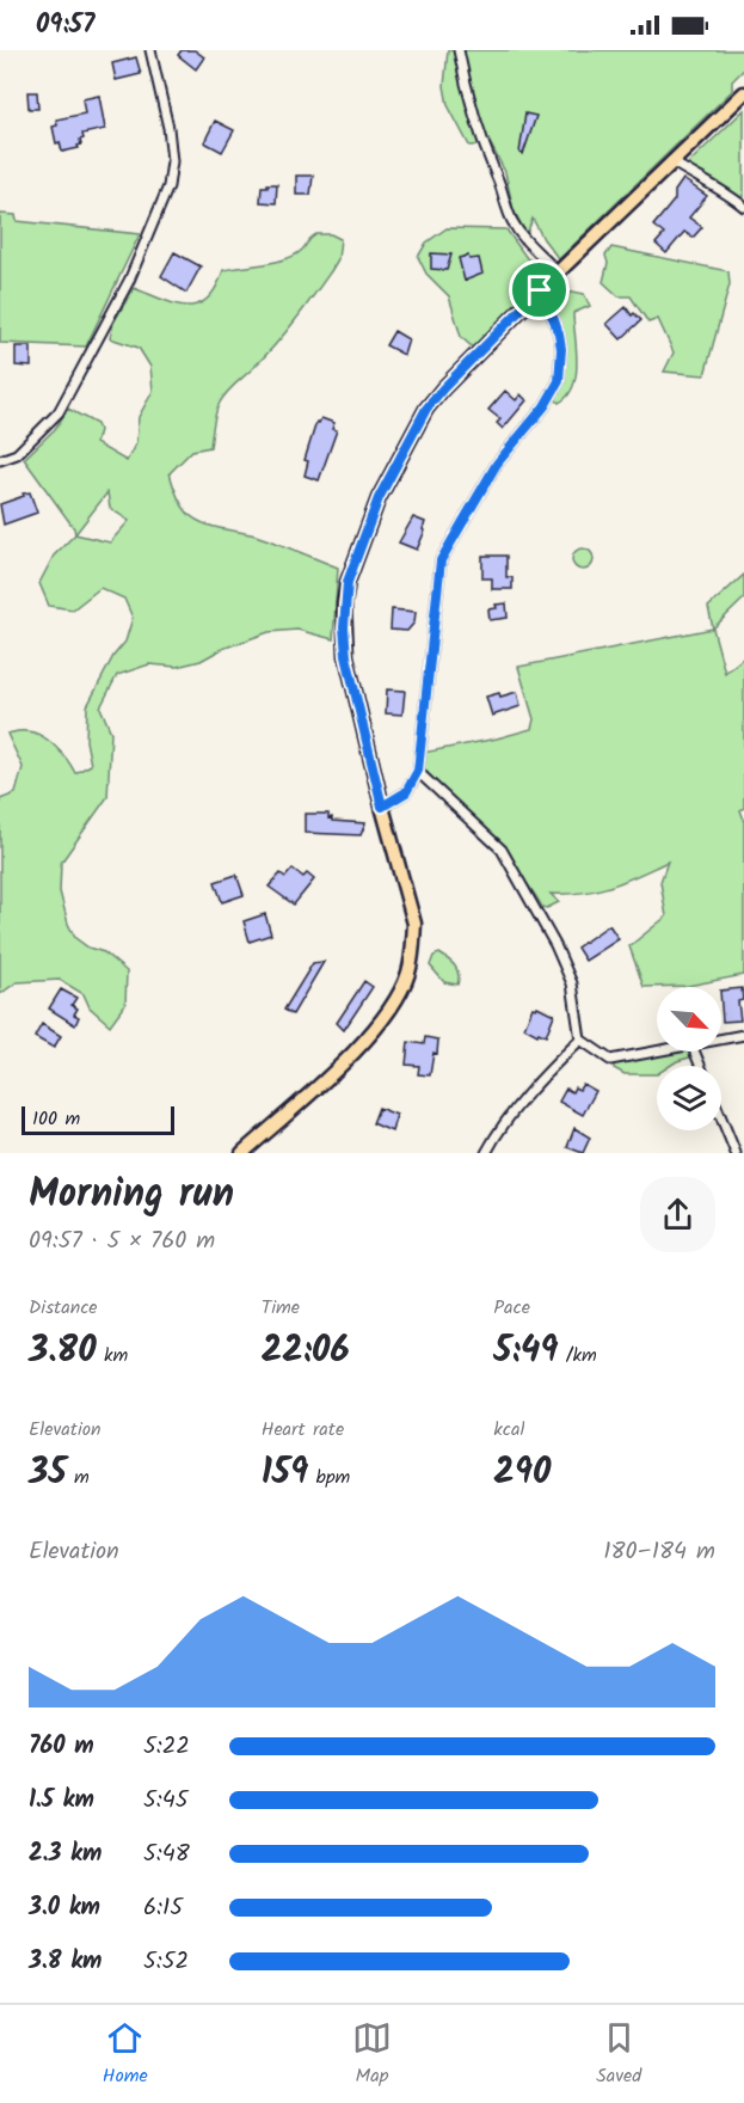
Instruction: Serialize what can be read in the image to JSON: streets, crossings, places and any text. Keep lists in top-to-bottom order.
{
  "scale_bar": "100 m",
  "north": "bottom right",
  "page": {
    "status": "09:57",
    "scale": "100 m",
    "heading": ["Morning run", "09:57 · 5 × 760 m"],
    "stats": [
      ["Distance", "3.80 km"],
      ["Time", "22:06"],
      ["Pace", "5:49 /km"],
      ["Elevation", "35 m"],
      ["Heart rate", "159 bpm"],
      ["kcal", "290"]
    ],
    "chart": ["Elevation", "180–184 m"],
    "list": [
      {
        "name": "760 m",
        "note": "5:22"
      },
      {
        "name": "1.5 km",
        "note": "5:45"
      },
      {
        "name": "2.3 km",
        "note": "5:48"
      },
      {
        "name": "3.0 km",
        "note": "6:15"
      },
      {
        "name": "3.8 km",
        "note": "5:52"
      }
    ],
    "tabs": ["Home", "Map", "Saved"]
  }
}
